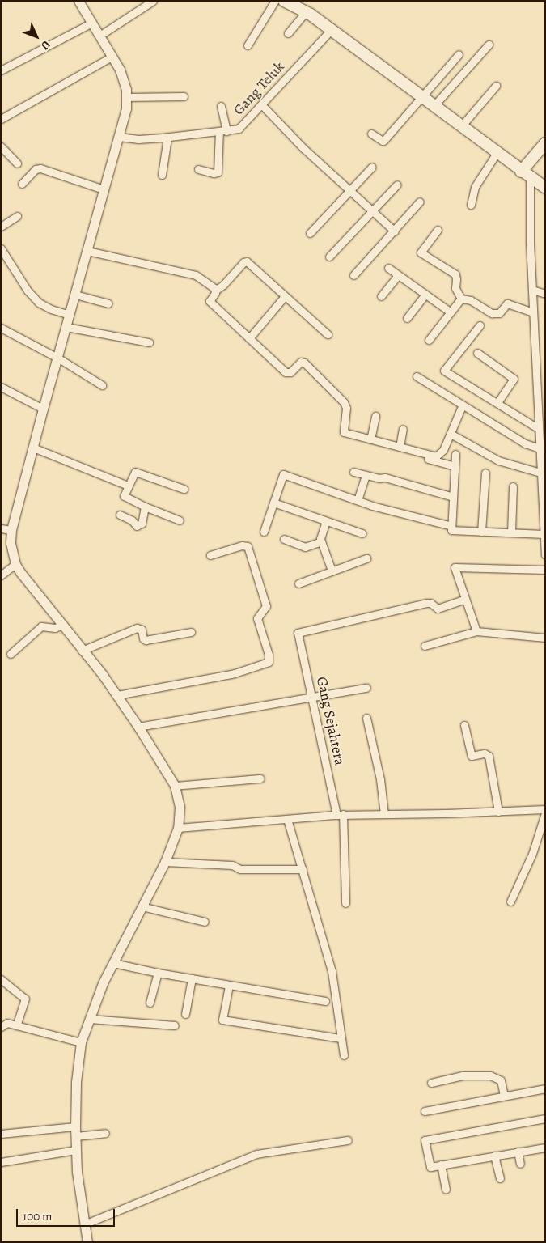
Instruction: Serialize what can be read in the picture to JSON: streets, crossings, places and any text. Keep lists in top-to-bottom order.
{
  "streets": {
    "street": ["Gang Teluk", "Gang Sejahtera"]
  },
  "scale_bar": "100 m",
  "north": "bottom right"
}
